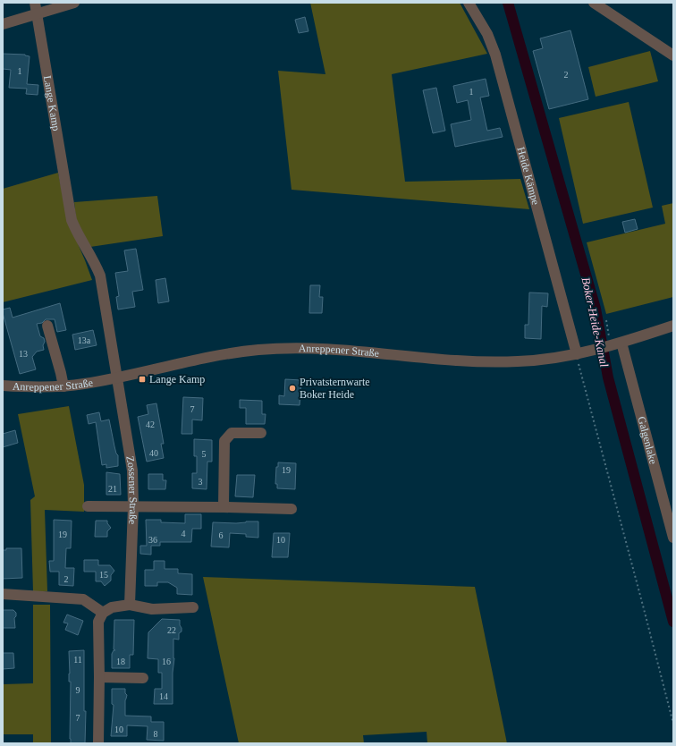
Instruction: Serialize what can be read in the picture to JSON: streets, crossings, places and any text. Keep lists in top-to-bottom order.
{
  "streets": {
    "street": [
      "Lange Kamp",
      "Heide Kämpe",
      "Anreppener Straße",
      "Galgenlake",
      "Zossener Straße"
    ]
  },
  "crossings": [
    ["Lange Kamp", "Anreppener Straße"],
    ["Lange Kamp", "Zossener Straße"],
    ["Heide Kämpe", "Anreppener Straße"],
    ["Anreppener Straße", "Galgenlake"],
    ["Anreppener Straße", "Zossener Straße"]
  ],
  "water": ["Boker-Heide-Kanal"],
  "places": {
    "transit": ["Lange Kamp"],
    "other": ["Privatsternwarte Boker Heide"]
  },
  "house_numbers": [
    "1",
    "2",
    "1",
    "13a",
    "13",
    "7",
    "42",
    "40",
    "5",
    "19",
    "3",
    "21",
    "4",
    "19",
    "6",
    "36",
    "10",
    "15",
    "2",
    "22",
    "11",
    "18",
    "16",
    "9",
    "14",
    "7",
    "10",
    "8"
  ]
}
